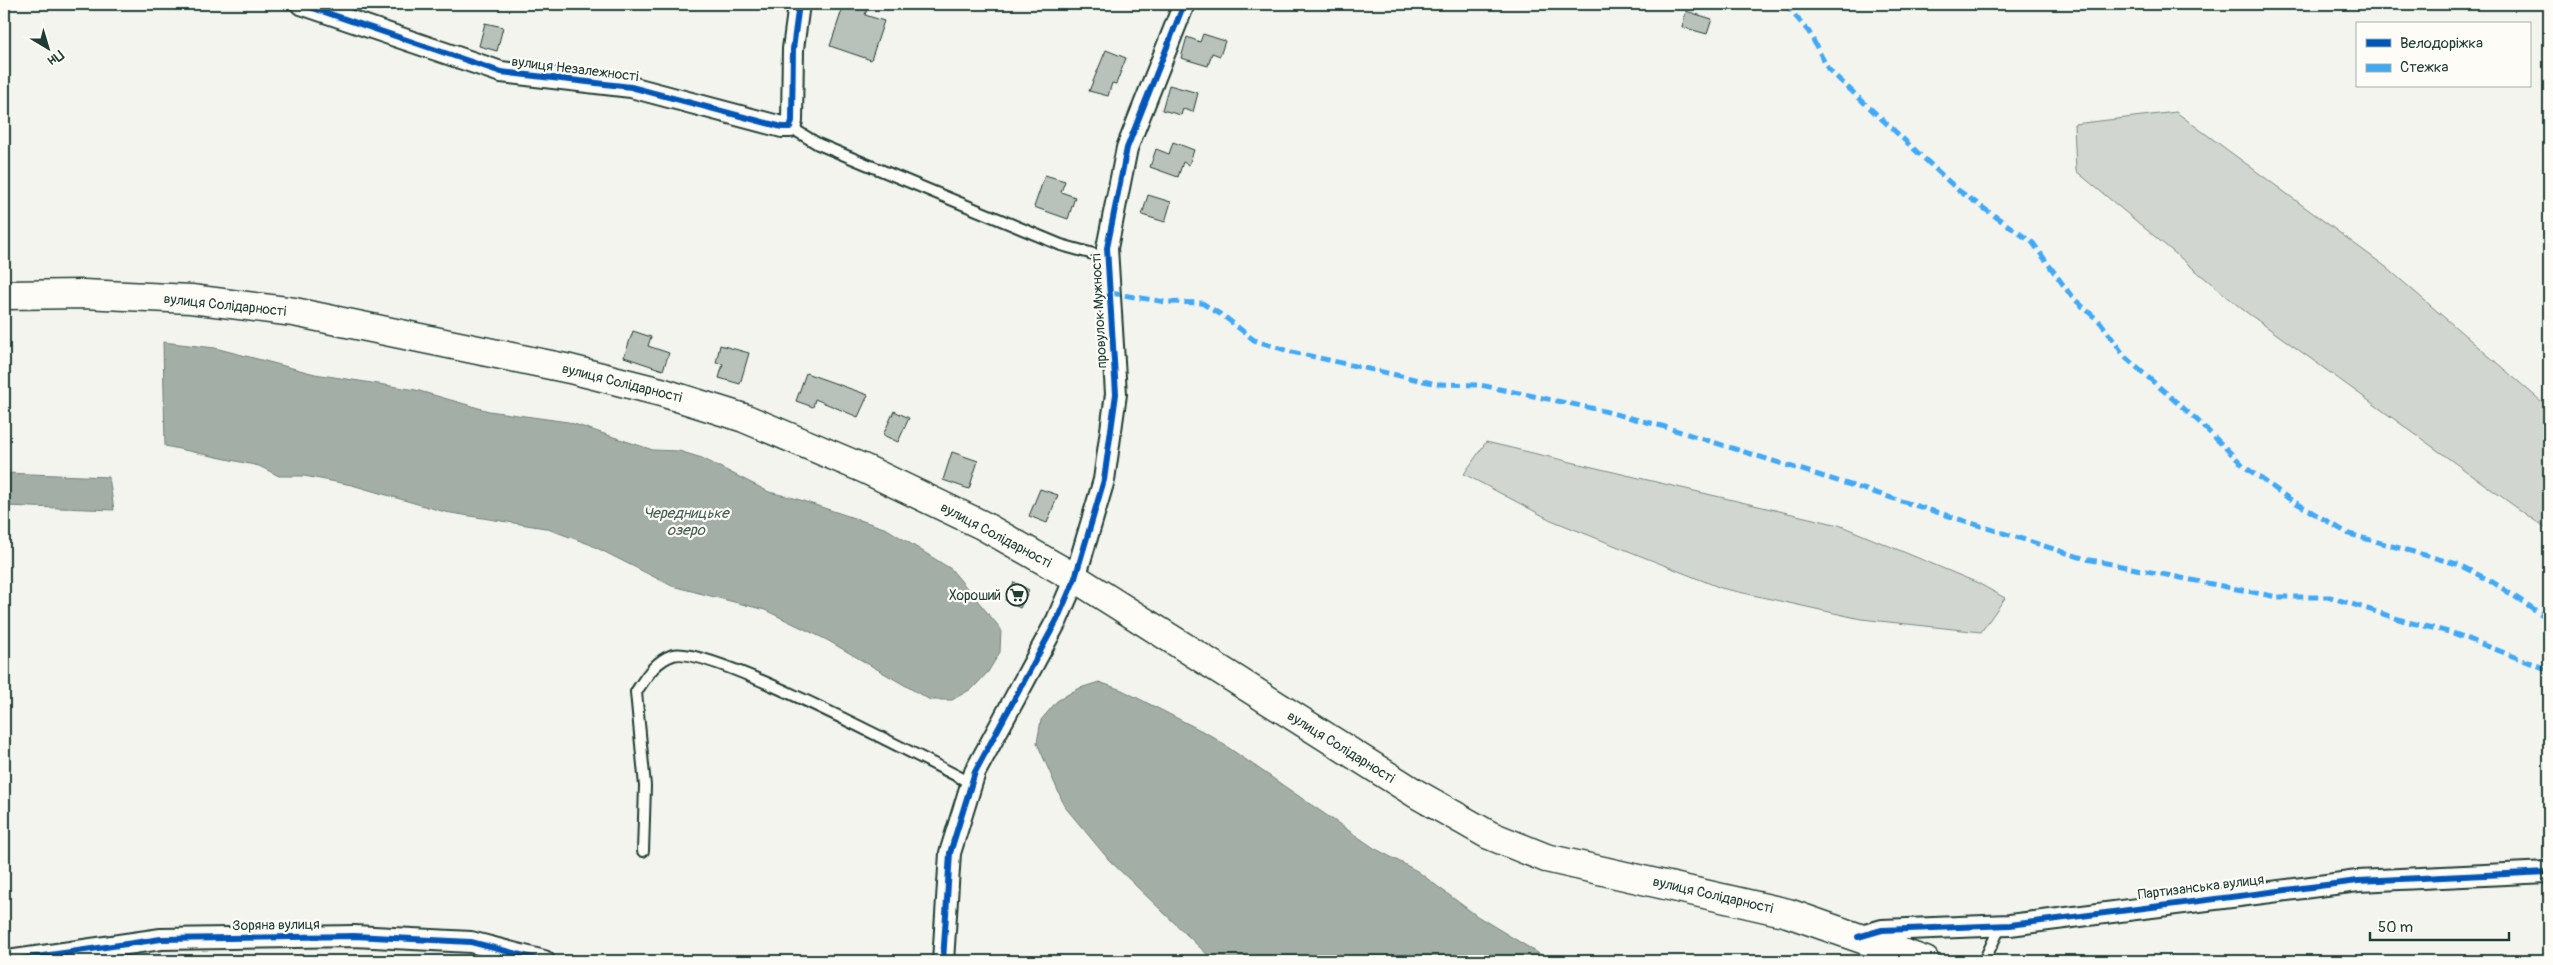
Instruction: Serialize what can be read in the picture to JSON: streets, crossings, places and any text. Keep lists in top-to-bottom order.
{
  "streets": {
    "main road": ["вулиця Солідарності"],
    "street": [
      "вулиця Незалежності",
      "провулок Мужності",
      "Партизанська вулиця",
      "Зоряна вулиця"
    ]
  },
  "crossings": [
    ["вулиця Солідарності", "провулок Мужності"],
    ["вулиця Солідарності", "Партизанська вулиця"]
  ],
  "water": ["Чередницьке озеро"],
  "places": {
    "supermarket": ["Хороший"]
  },
  "legend": ["Велодоріжка", "Стежка"],
  "scale_bar": "50 m",
  "north": "bottom right"
}
